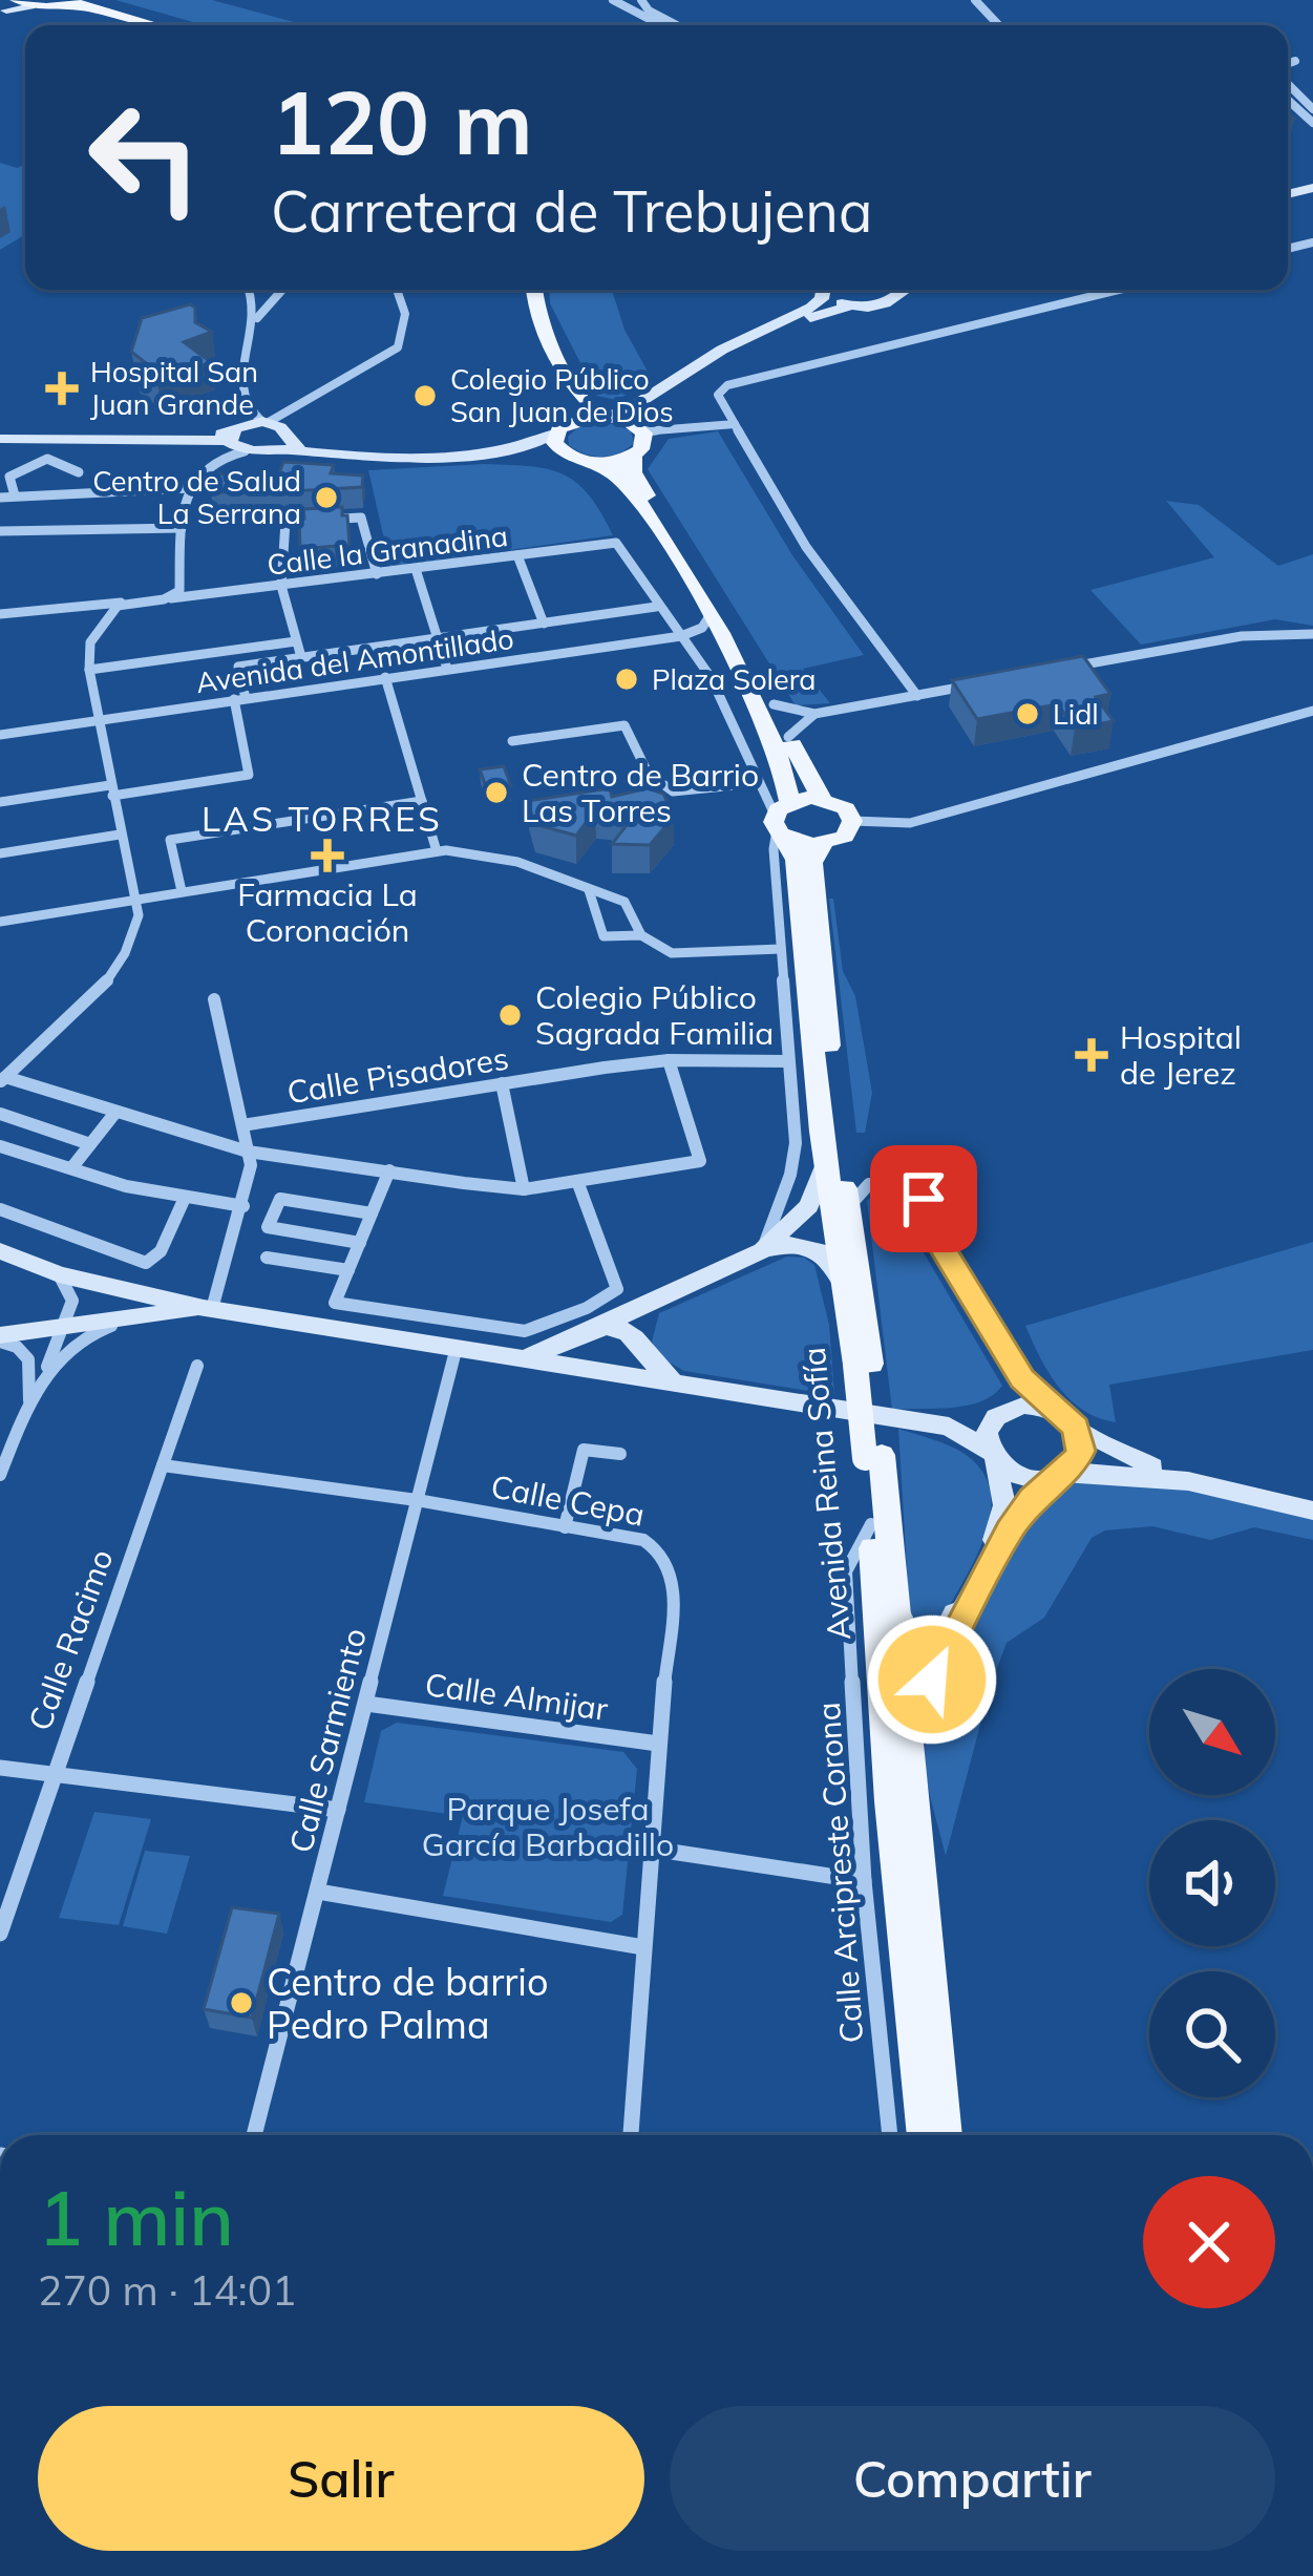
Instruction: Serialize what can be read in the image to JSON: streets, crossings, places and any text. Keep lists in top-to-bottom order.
{
  "streets": {
    "main road": ["Avenida Reina Sofía"],
    "street": [
      "Calle la Granadina",
      "Avenida del Amontillado",
      "Calle Pisadores",
      "Calle Cepa",
      "Calle Racimo",
      "Calle Almijar",
      "Calle Sarmiento",
      "Calle Arcipreste Corona"
    ]
  },
  "crossings": [
    ["Avenida del Amontillado", "Avenida Reina Sofía"],
    ["Avenida Reina Sofía", "Calle Arcipreste Corona"],
    ["Calle Cepa", "Calle Racimo"],
    ["Calle Cepa", "Calle Almijar"],
    ["Calle Cepa", "Calle Sarmiento"],
    ["Calle Almijar", "Calle Sarmiento"]
  ],
  "districts": ["LAS TORRES"],
  "parks": ["Parque Josefa García Barbadillo"],
  "places": {
    "health": ["Hospital San Juan Grande", "Farmacia La Coronación", "Hospital de Jerez"],
    "other": [
      "Colegio Público San Juan de Dios",
      "Centro de Salud La Serrana",
      "Plaza Solera",
      "Lidl",
      "Centro de Barrio Las Torres",
      "Colegio Público Sagrada Familia",
      "Centro de barrio Pedro Palma"
    ]
  },
  "north": "bottom right",
  "page": {
    "turn": ["120 m", "Carretera de Trebujena"],
    "heading": ["1 min", "270 m · 14:01"],
    "buttons": ["Salir", "Compartir"]
  }
}
